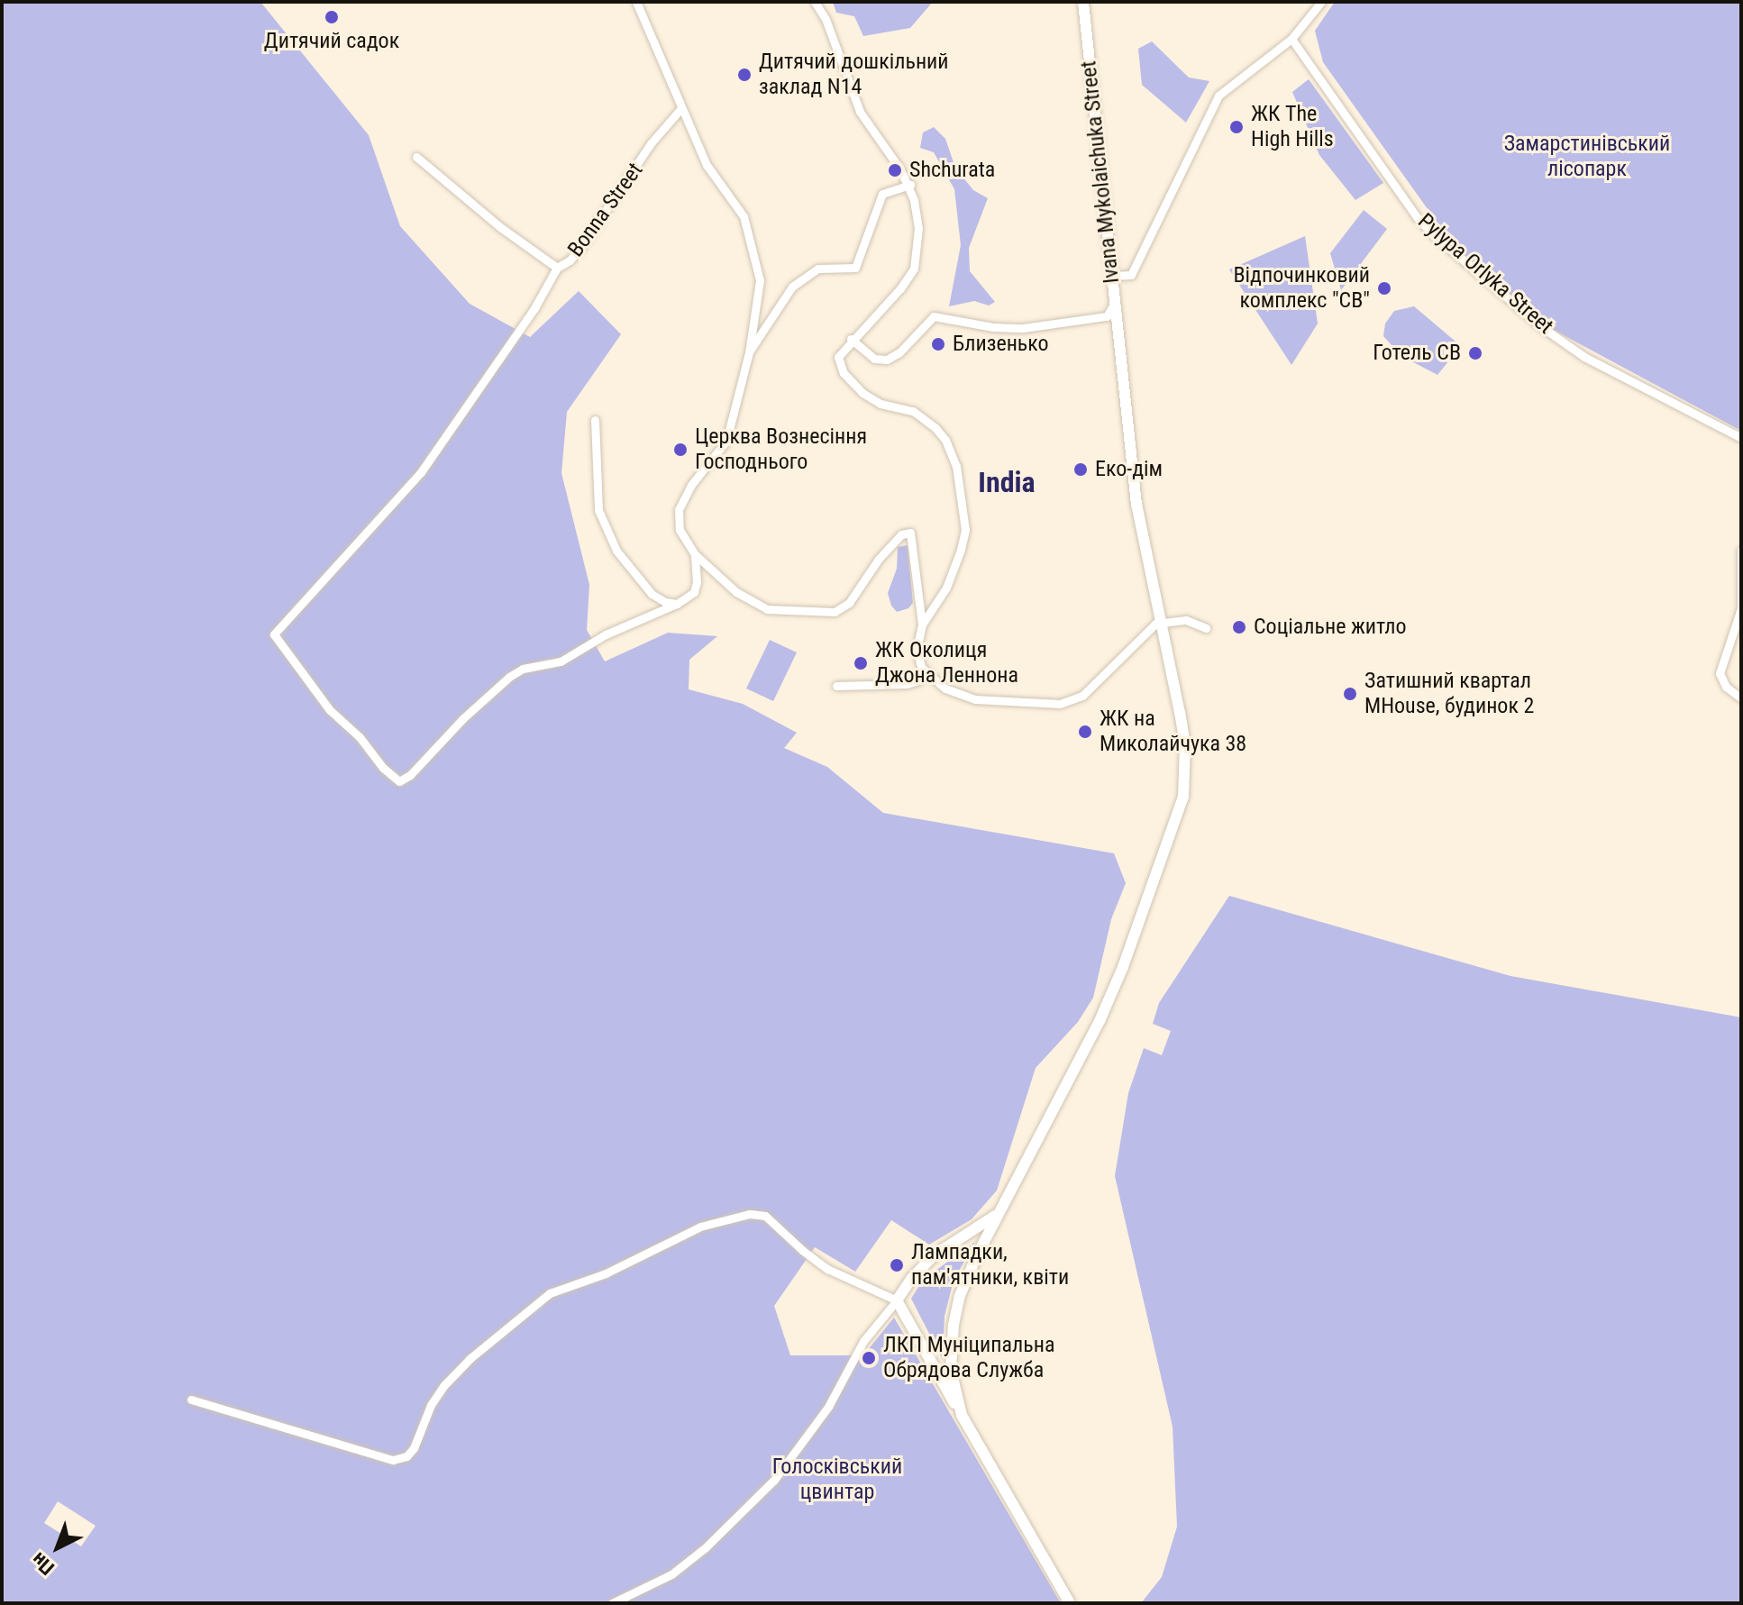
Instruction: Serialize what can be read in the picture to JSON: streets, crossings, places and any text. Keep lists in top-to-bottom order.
{
  "streets": {
    "street": ["Ivana Mykolaichuka Street", "Bonna Street", "Pylypa Orlyka Street"]
  },
  "districts": ["India"],
  "parks": ["Замарстинівський лісопарк", "Голосківський цвинтар"],
  "places": [
    "Дитячий садок",
    "Дитячий дошкільний заклад N14",
    "ЖК The High Hills",
    "Shchurata",
    "Відпочинковий комплекс \"СВ\"",
    "Близенько",
    "Готель СВ",
    "Церква Вознесіння Господнього",
    "Еко-дім",
    "Соціальне житло",
    "ЖК Околиця Джона Леннона",
    "Затишний квартал MHouse, будинок 2",
    "ЖК на Миколайчука 38",
    "Лампадки, пам'ятники, квіти",
    "ЛКП Муніципальна Обрядова Служба"
  ],
  "north": "bottom left"
}
